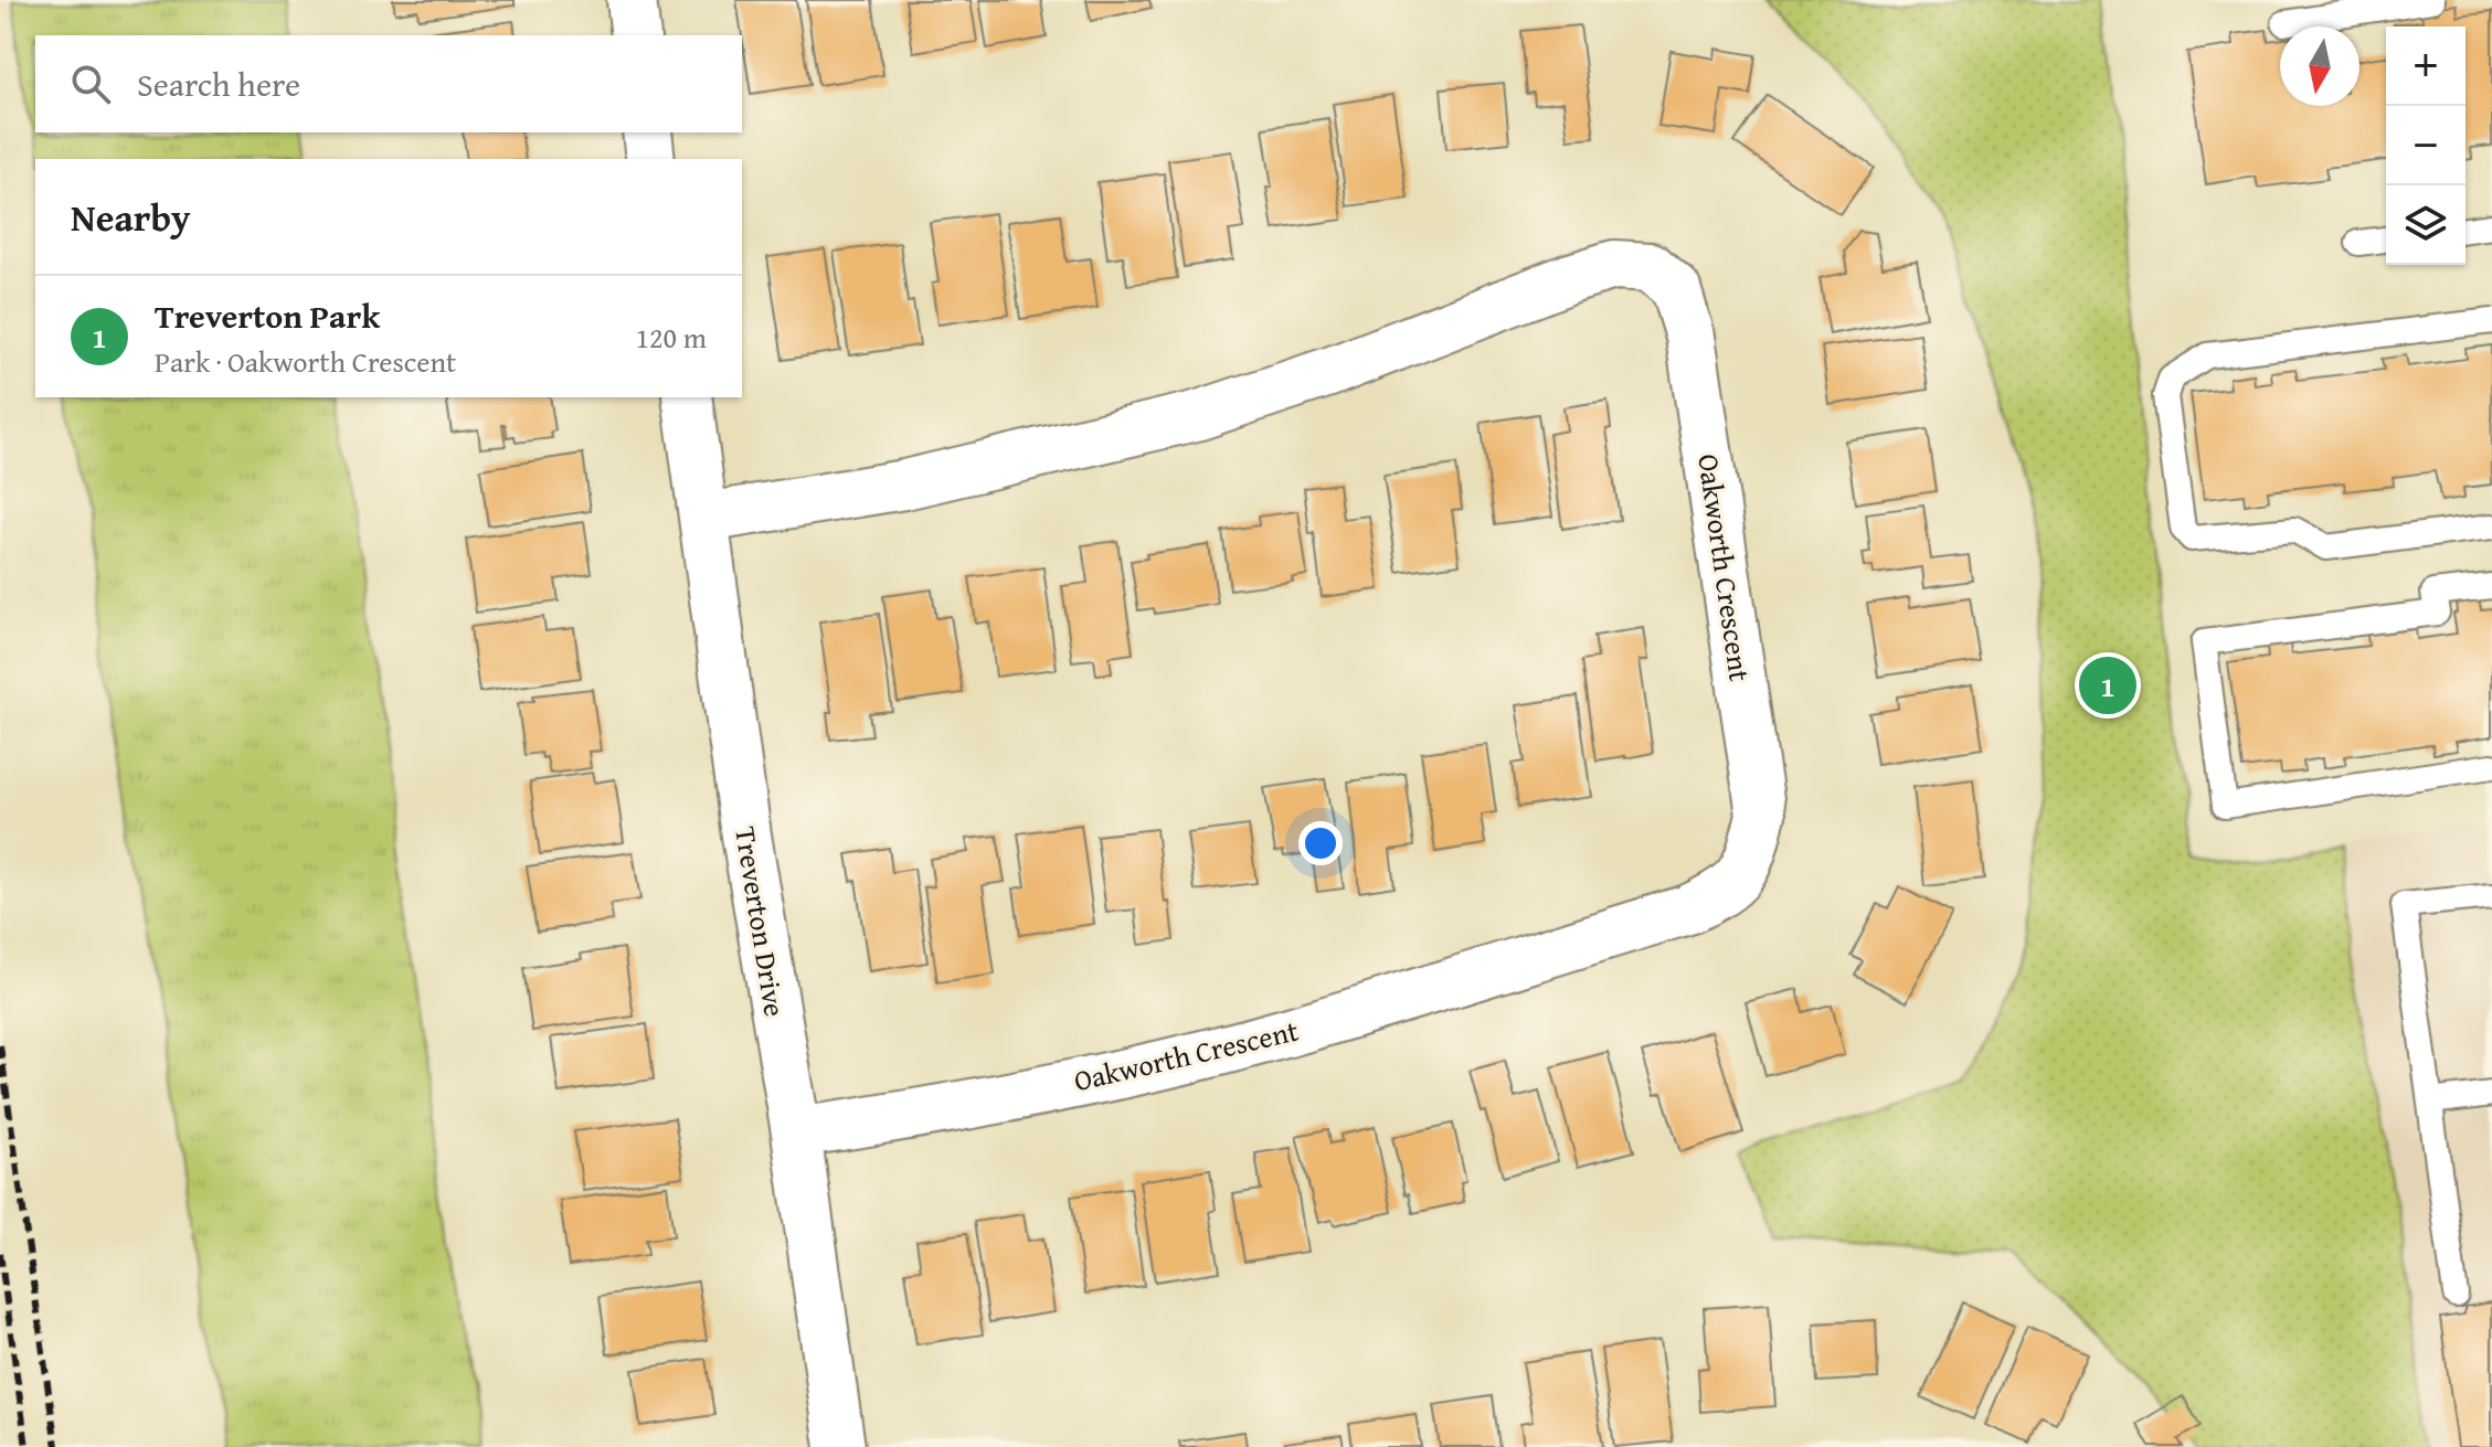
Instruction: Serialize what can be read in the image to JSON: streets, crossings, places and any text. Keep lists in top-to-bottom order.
{
  "streets": {
    "street": ["Oakworth Crescent", "Treverton Drive"]
  },
  "crossings": [
    ["Oakworth Crescent", "Treverton Drive"]
  ],
  "north": "bottom",
  "page": {
    "map_buttons": ["+", "−"],
    "search": "Search here",
    "heading": "Nearby",
    "list": [
      {
        "mark": "1",
        "name": "Treverton Park",
        "note": "Park · Oakworth Crescent",
        "value": "120 m"
      }
    ],
    "pins": "1"
  }
}
